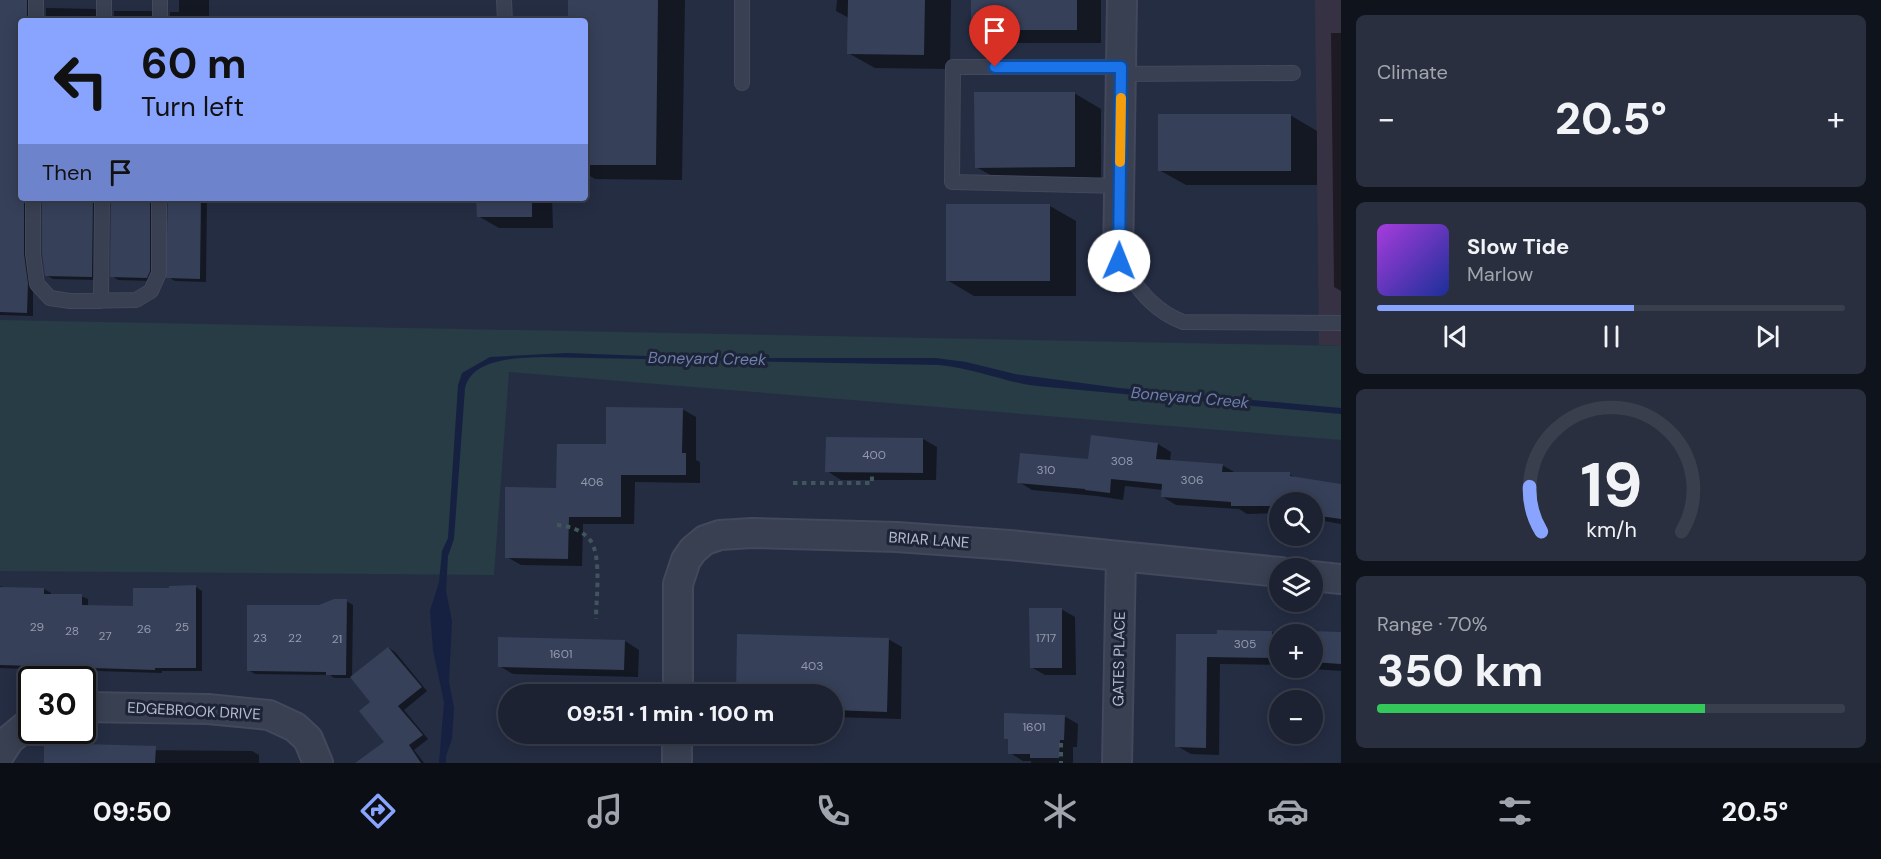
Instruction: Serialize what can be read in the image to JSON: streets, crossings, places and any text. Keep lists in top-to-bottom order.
{
  "streets": {
    "street": ["BRIAR LANE", "GATES PLACE", "EDGEBROOK DRIVE"]
  },
  "crossings": [
    ["BRIAR LANE", "GATES PLACE"]
  ],
  "water": ["Boneyard Creek"],
  "house_numbers": [
    "400",
    "308",
    "310",
    "306",
    "406",
    "29",
    "25",
    "26",
    "28",
    "27",
    "23",
    "22",
    "1717",
    "21",
    "305",
    "1601",
    "403",
    "1601"
  ],
  "page": {
    "tile": [
      "Climate",
      ["Range · 70%", "350 km"]
    ],
    "turn": ["60 m", "Turn left"],
    "heat": ["−", "20.5°", "+"],
    "then": "Then",
    "song": ["Slow Tide", "Marlow"],
    "map_buttons": ["+", "−"],
    "limit": "30",
    "trip": "09:51 · 1 min · 100 m",
    "tabs": ["09:50", "20.5°"],
    "gauge": ["19", "km/h"]
  }
}
